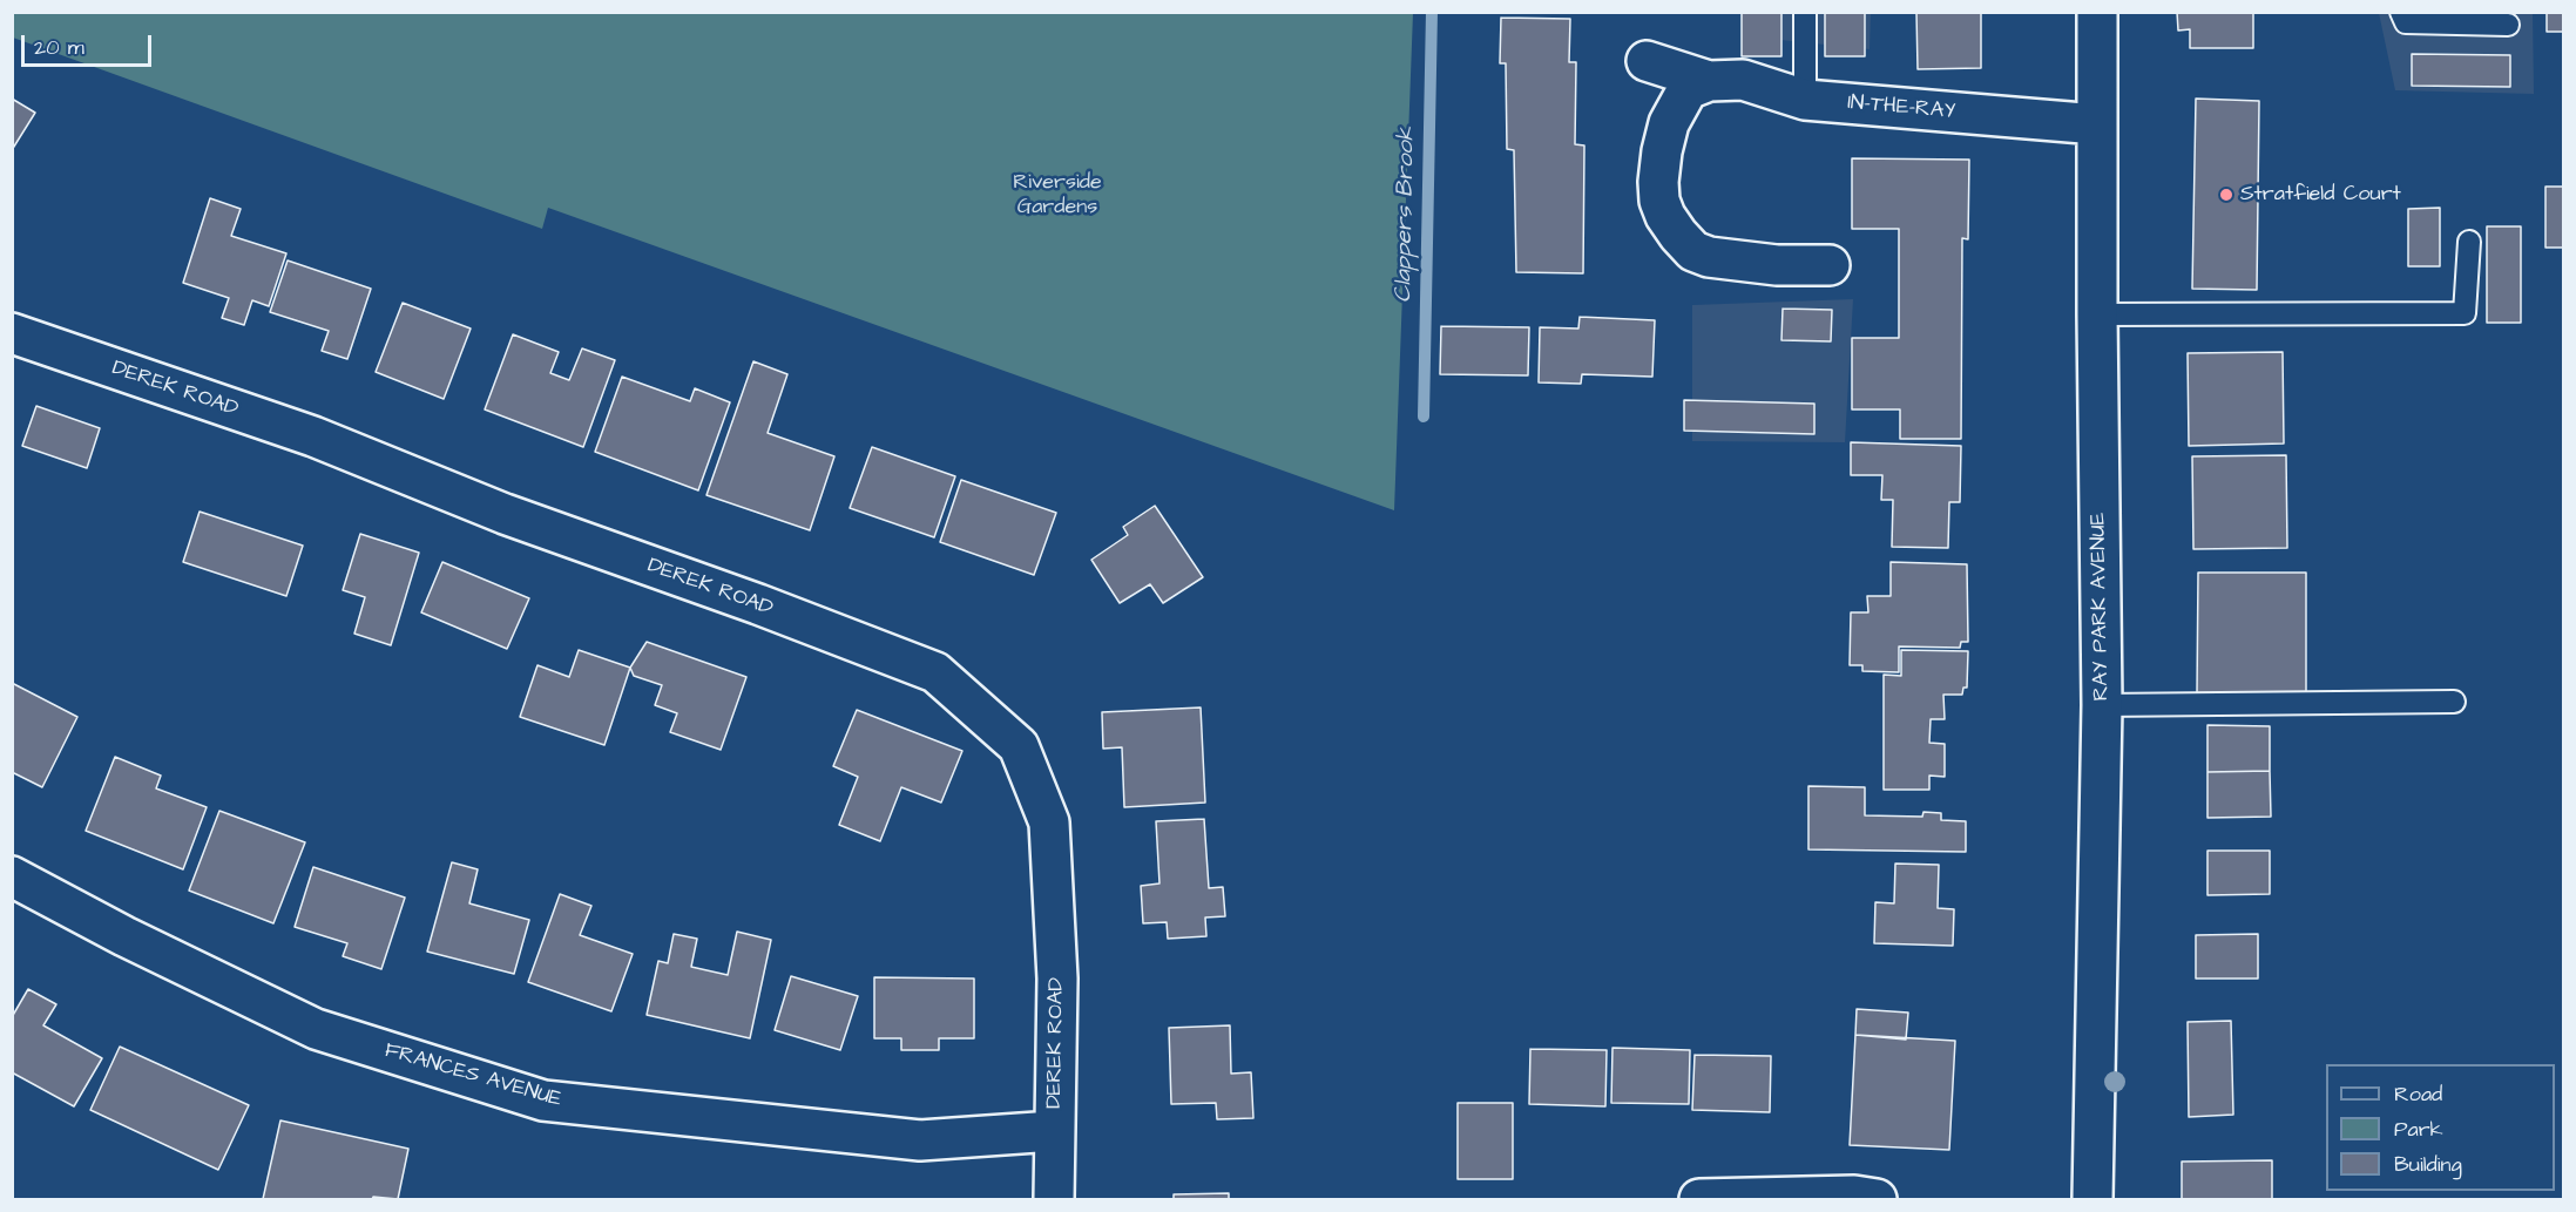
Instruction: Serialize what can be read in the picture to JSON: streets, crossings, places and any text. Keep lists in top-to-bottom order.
{
  "streets": {
    "street": [
      "IN-THE-RAY",
      "DEREK ROAD",
      "RAY PARK AVENUE",
      "FRANCES AVENUE"
    ]
  },
  "crossings": [
    ["IN-THE-RAY", "RAY PARK AVENUE"],
    ["DEREK ROAD", "FRANCES AVENUE"]
  ],
  "water": ["Clappers Brook"],
  "parks": ["Riverside Gardens"],
  "places": ["Stratfield Court"],
  "legend": ["Road", "Park", "Building"],
  "scale_bar": "20 m"
}
